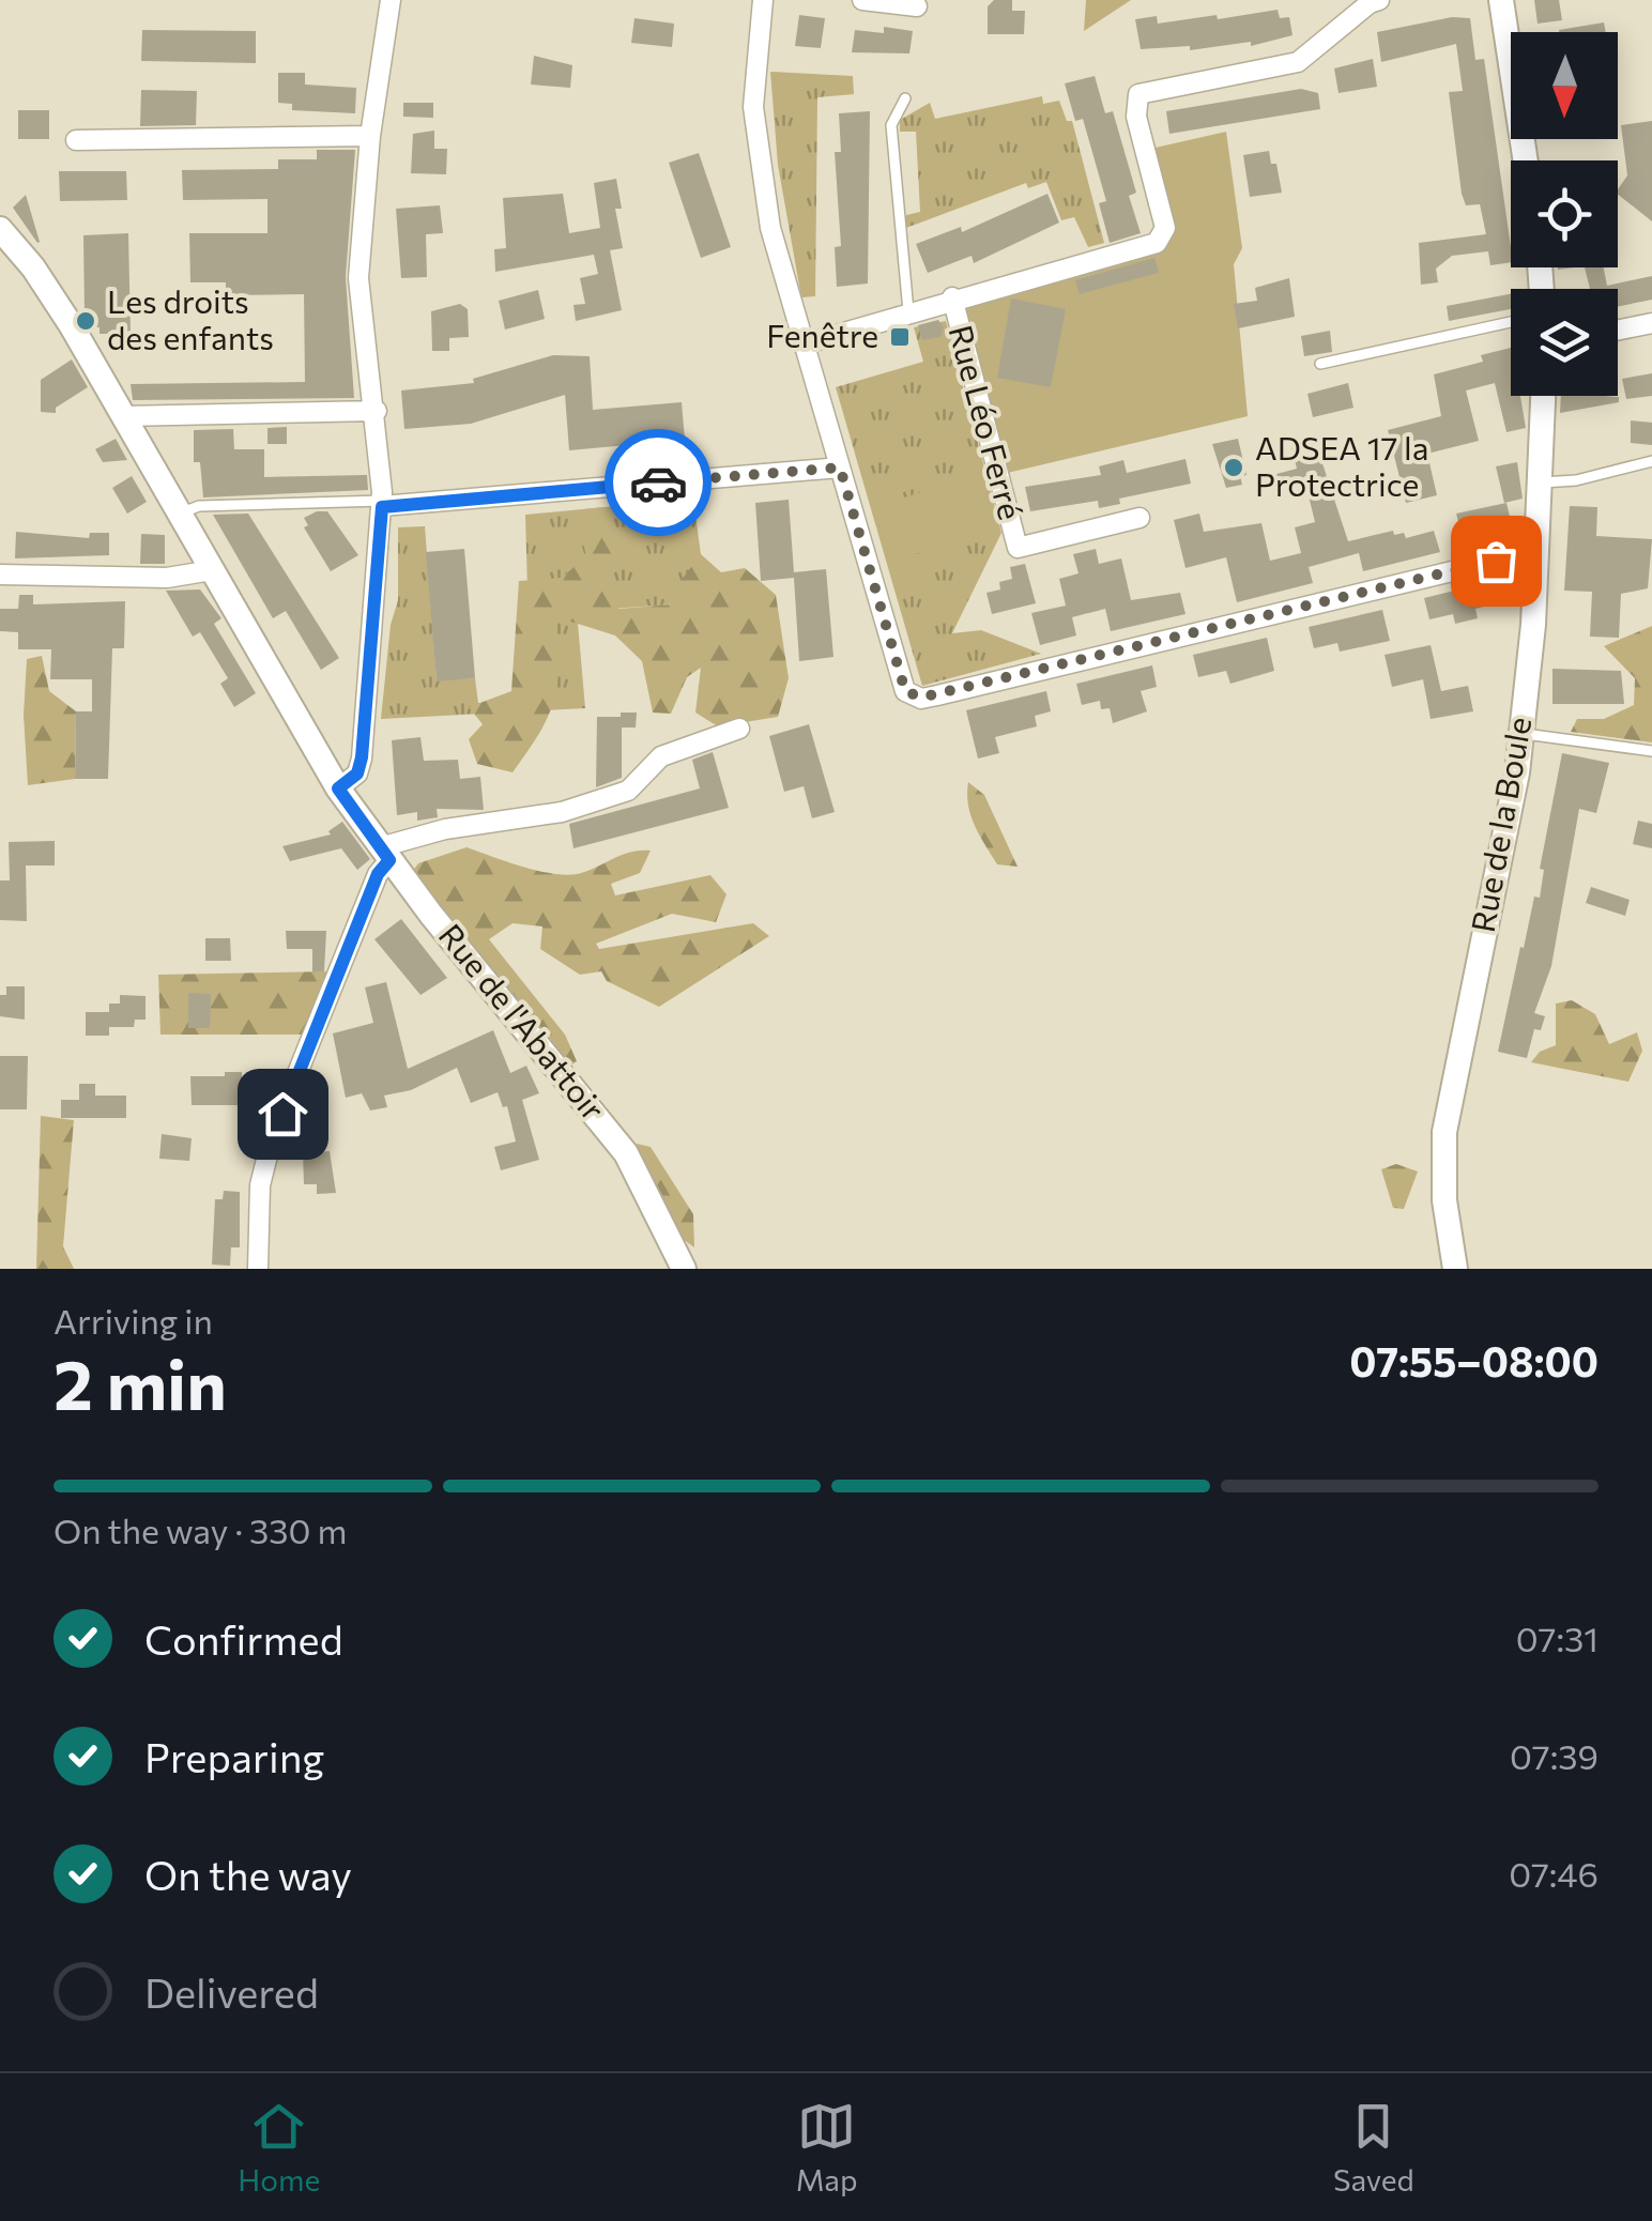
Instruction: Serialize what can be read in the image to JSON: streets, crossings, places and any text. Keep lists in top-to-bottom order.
{
  "streets": {
    "street": ["Rue Léo Ferré", "Rue de la Boule", "Rue de l'Abattoir"]
  },
  "places": {
    "other": ["Les droits des enfants", "ADSEA 17 la Protectrice"],
    "transit": ["Fenêtre"]
  },
  "north": "bottom",
  "page": {
    "heading": ["2 min", "Arriving in", "07:55–08:00"],
    "bar": "On the way · 330 m",
    "list": [
      ["Confirmed", "07:31"],
      ["Preparing", "07:39"],
      ["On the way", "07:46"],
      "Delivered"
    ],
    "tabs": ["Home", "Map", "Saved"]
  }
}
